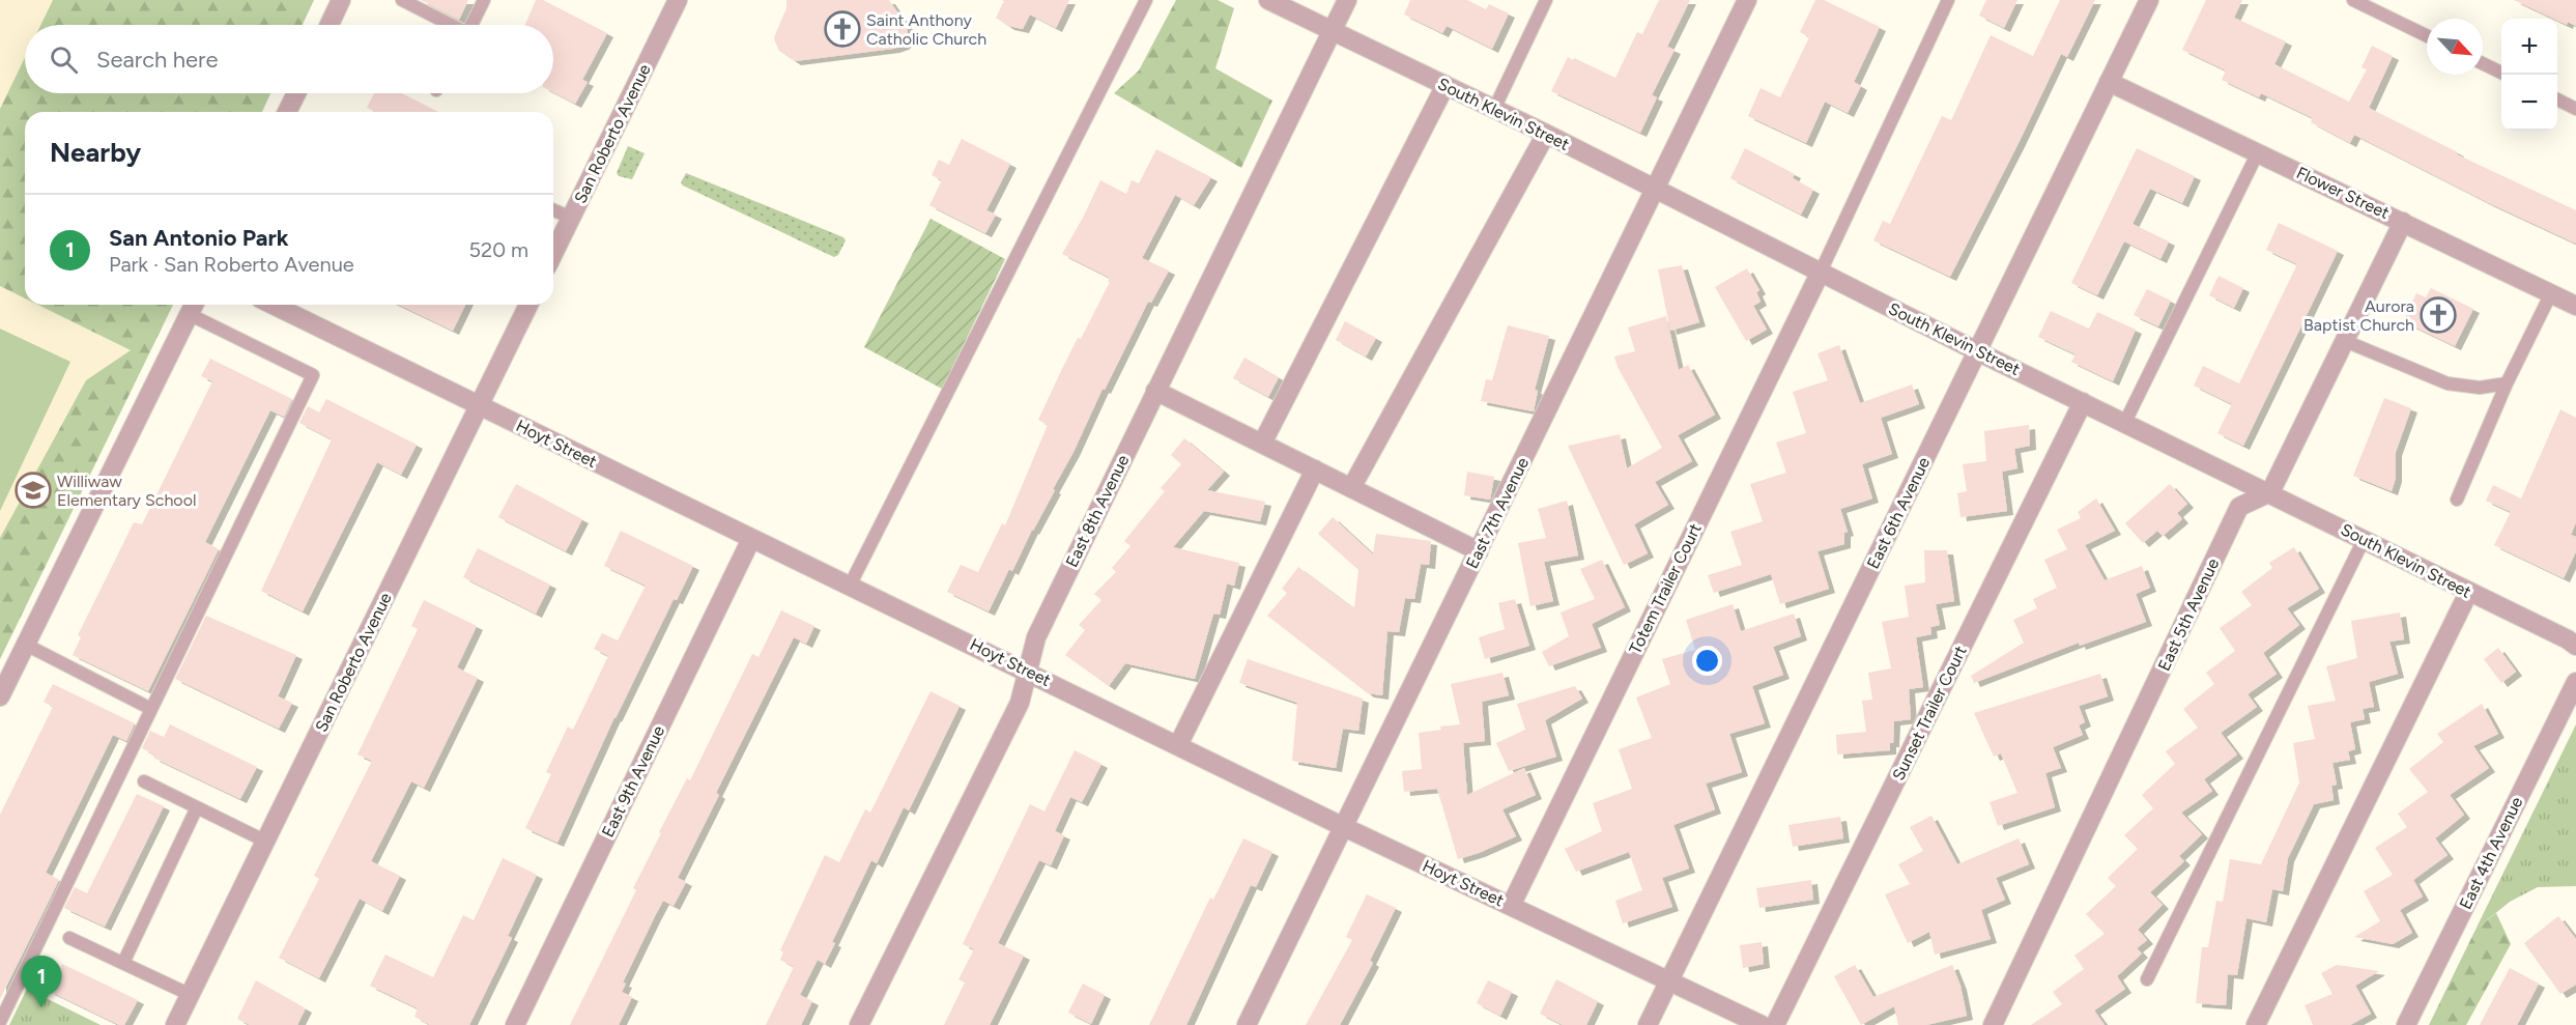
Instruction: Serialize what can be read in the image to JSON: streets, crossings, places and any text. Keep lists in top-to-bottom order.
{
  "streets": {
    "street": [
      "South Klevin Street",
      "San Roberto Avenue",
      "Flower Street",
      "Hoyt Street",
      "East 8th Avenue",
      "East 7th Avenue",
      "East 6th Avenue",
      "Totem Trailer Court",
      "East 5th Avenue",
      "Sunset Trailer Court",
      "East 9th Avenue",
      "East 4th Avenue"
    ]
  },
  "crossings": [
    ["South Klevin Street", "East 8th Avenue"],
    ["South Klevin Street", "East 7th Avenue"],
    ["South Klevin Street", "East 6th Avenue"],
    ["South Klevin Street", "Totem Trailer Court"],
    ["South Klevin Street", "East 5th Avenue"],
    ["South Klevin Street", "Sunset Trailer Court"],
    ["San Roberto Avenue", "Hoyt Street"],
    ["Flower Street", "East 6th Avenue"],
    ["Hoyt Street", "East 8th Avenue"],
    ["Hoyt Street", "East 7th Avenue"],
    ["Hoyt Street", "East 6th Avenue"],
    ["Hoyt Street", "Totem Trailer Court"],
    ["Hoyt Street", "East 9th Avenue"]
  ],
  "places": {
    "church": ["Saint Anthony Catholic Church", "Aurora Baptist Church"],
    "school or university": ["Williwaw Elementary School"]
  },
  "north": "bottom right",
  "page": {
    "map_buttons": ["+", "−"],
    "search": "Search here",
    "heading": "Nearby",
    "list": [
      {
        "mark": "1",
        "name": "San Antonio Park",
        "note": "Park · San Roberto Avenue",
        "value": "520 m"
      }
    ],
    "pins": "1"
  }
}
